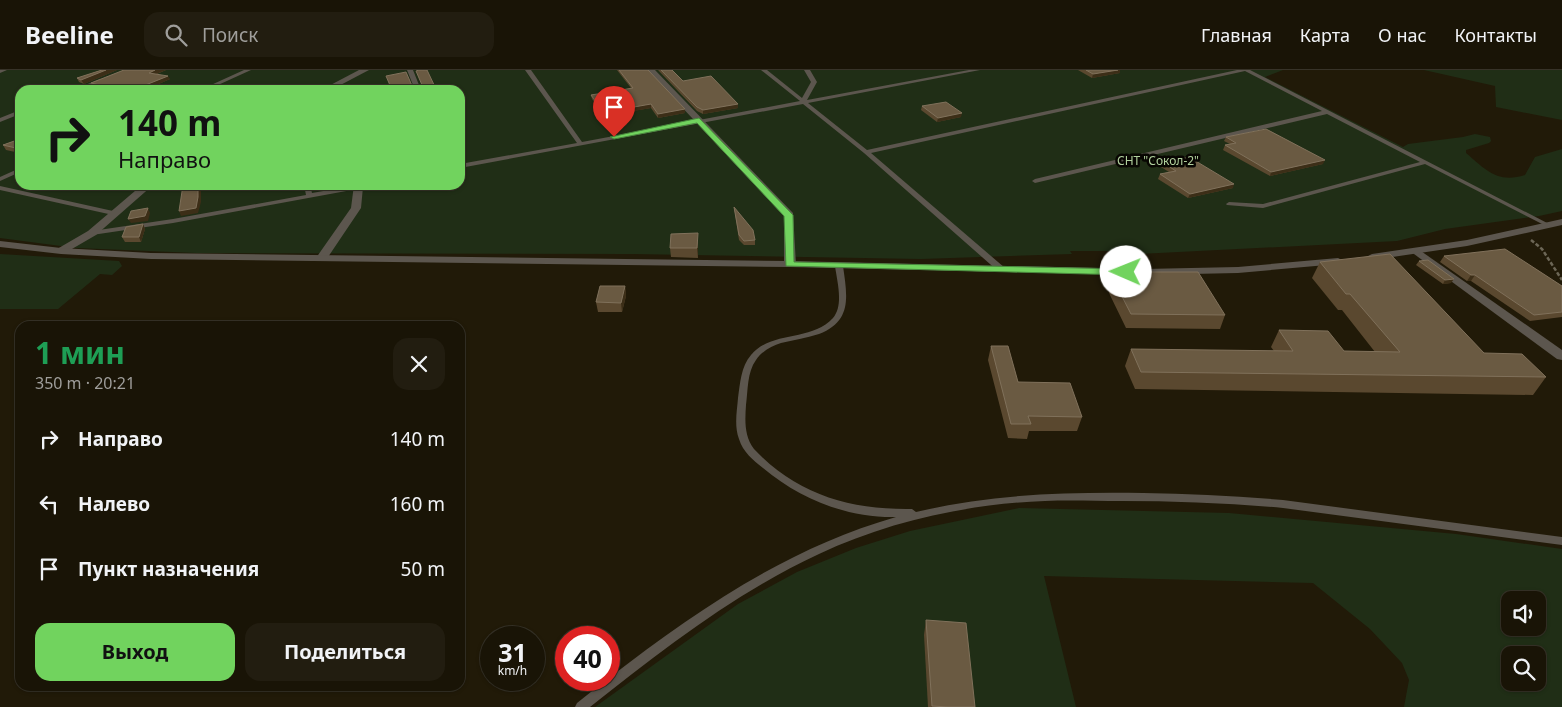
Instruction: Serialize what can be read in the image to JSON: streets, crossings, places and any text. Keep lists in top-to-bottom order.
{
  "parks": ["СНТ \"Сокол-2\""],
  "page": {
    "header": "Beeline",
    "search": "Поиск",
    "nav": [
      "Главная",
      "Карта",
      "О нас",
      "Контакты"
    ],
    "turn": ["140 m", "Направо"],
    "heading": ["1 мин", "350 m · 20:21"],
    "list": [
      {
        "name": "Направо",
        "value": "140 m"
      },
      {
        "name": "Налево",
        "value": "160 m"
      },
      {
        "name": "Пункт назначения",
        "value": "50 m"
      }
    ],
    "buttons": ["Выход", "Поделиться"],
    "speed": "31 km/h",
    "limit": "40"
  }
}
